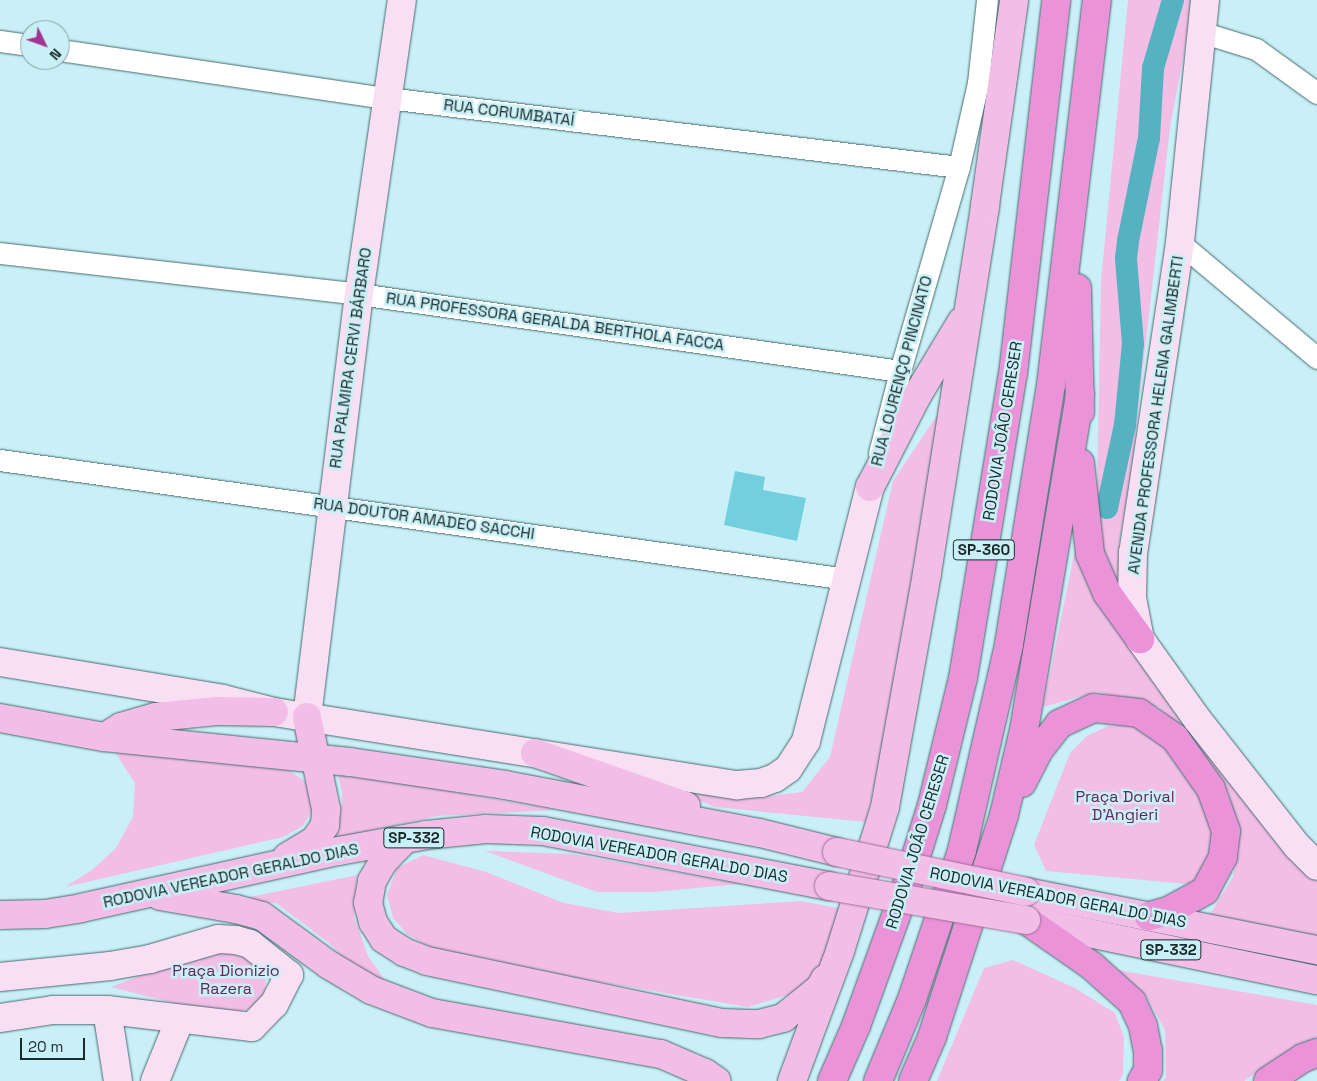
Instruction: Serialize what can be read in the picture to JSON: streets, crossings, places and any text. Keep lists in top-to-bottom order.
{
  "streets": {
    "highway": ["RODOVIA JOÃO CERESER", "SP-360"],
    "main road": ["SP-332", "RODOVIA VEREADOR GERALDO DIAS"],
    "street": [
      "RUA CORUMBATAÍ",
      "RUA PROFESSORA GERALDA BERTHOLA FACCA",
      "RUA PALMIRA CERVI BÁRBARO",
      "RUA LOURENÇO PINCINATO",
      "AVENIDA PROFESSORA HELENA GALIMBERTI",
      "RUA DOUTOR AMADEO SACCHI"
    ]
  },
  "crossings": [
    ["RUA CORUMBATAÍ", "RUA PALMIRA CERVI BÁRBARO"],
    ["RUA CORUMBATAÍ", "RUA LOURENÇO PINCINATO"],
    ["RUA PROFESSORA GERALDA BERTHOLA FACCA", "RUA PALMIRA CERVI BÁRBARO"],
    ["RUA PROFESSORA GERALDA BERTHOLA FACCA", "RUA LOURENÇO PINCINATO"],
    ["RUA PALMIRA CERVI BÁRBARO", "RUA LOURENÇO PINCINATO"],
    ["RUA PALMIRA CERVI BÁRBARO", "RUA DOUTOR AMADEO SACCHI"],
    ["RUA LOURENÇO PINCINATO", "RUA DOUTOR AMADEO SACCHI"]
  ],
  "parks": ["Praça Dorival D'Angieri", "Praça Dionizio Razera"],
  "scale_bar": "20 m",
  "north": "bottom right"
}
